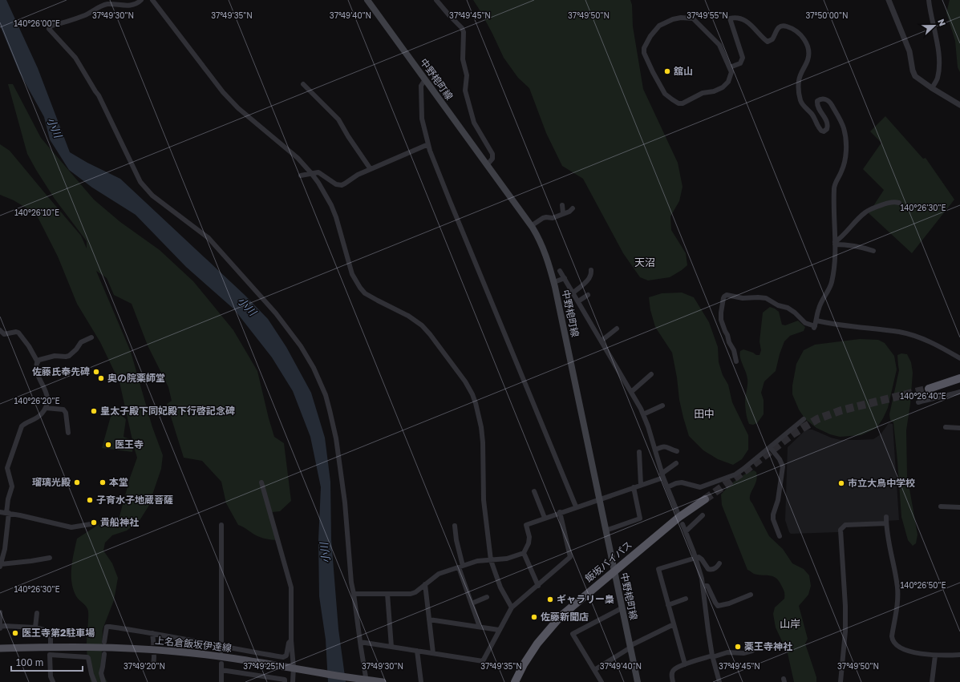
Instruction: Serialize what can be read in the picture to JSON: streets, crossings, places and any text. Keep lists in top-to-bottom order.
{
  "streets": {
    "highway": ["飯坂バイパス"],
    "main road": ["中野梍町線", "上名倉飯坂伊達線"]
  },
  "crossings": [
    ["中野梍町線", "飯坂バイパス"]
  ],
  "districts": ["天沼", "田中", "山岸"],
  "water": ["小川"],
  "places": [
    "舘山",
    "佐藤氏奉先碑",
    "奥の院薬師堂",
    "皇太子殿下同妃殿下行啓記念碑",
    "医王寺",
    "瑠璃光殿",
    "本堂",
    "市立大鳥中学校",
    "子育水子地蔵菩薩",
    "貴船神社",
    "ギャラリー梟",
    "佐藤新聞店",
    "医王寺第2駐車場",
    "薬王寺神社"
  ],
  "scale_bar": "100 m",
  "north": "right",
  "coordinates": [
    "37°50'00\"N",
    "37°49'30\"N",
    "37°49'35\"N",
    "37°49'40\"N",
    "37°49'45\"N",
    "37°49'50\"N",
    "37°49'55\"N",
    "140°26'00\"E",
    "140°26'30\"E",
    "140°26'10\"E",
    "140°26'40\"E",
    "140°26'20\"E",
    "140°26'50\"E",
    "37°49'20\"N",
    "37°49'25\"N"
  ]
}
